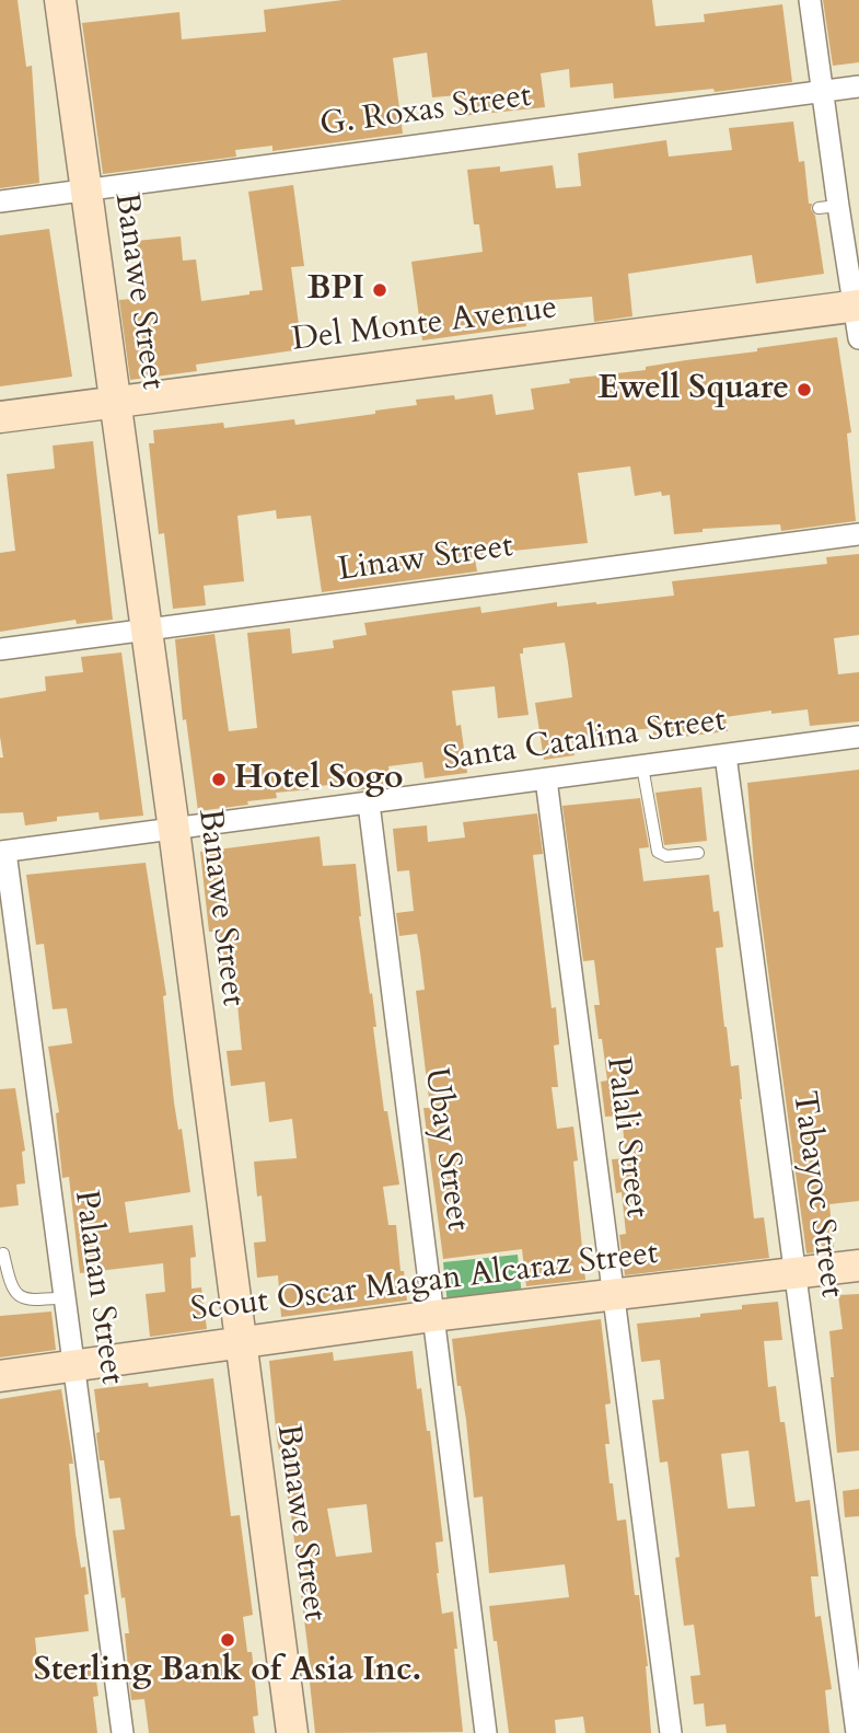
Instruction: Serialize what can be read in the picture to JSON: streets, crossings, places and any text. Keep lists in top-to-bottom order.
{
  "streets": {
    "main road": ["Banawe Street", "Del Monte Avenue", "Scout Oscar Magan Alcaraz Street"],
    "street": [
      "G. Roxas Street",
      "Linaw Street",
      "Santa Catalina Street",
      "Palali Street",
      "Ubay Street",
      "Tabayoc Street",
      "Palanan Street"
    ]
  },
  "crossings": [
    ["G. Roxas Street", "Banawe Street"],
    ["Banawe Street", "Del Monte Avenue"],
    ["Banawe Street", "Linaw Street"],
    ["Banawe Street", "Santa Catalina Street"],
    ["Banawe Street", "Scout Oscar Magan Alcaraz Street"],
    ["Santa Catalina Street", "Palali Street"],
    ["Santa Catalina Street", "Ubay Street"],
    ["Santa Catalina Street", "Tabayoc Street"],
    ["Santa Catalina Street", "Palanan Street"],
    ["Palali Street", "Scout Oscar Magan Alcaraz Street"],
    ["Ubay Street", "Scout Oscar Magan Alcaraz Street"],
    ["Tabayoc Street", "Scout Oscar Magan Alcaraz Street"],
    ["Scout Oscar Magan Alcaraz Street", "Palanan Street"]
  ],
  "places": [
    "BPI",
    "Ewell Square",
    "Hotel Sogo",
    "Sterling Bank of Asia Inc."
  ]
}
